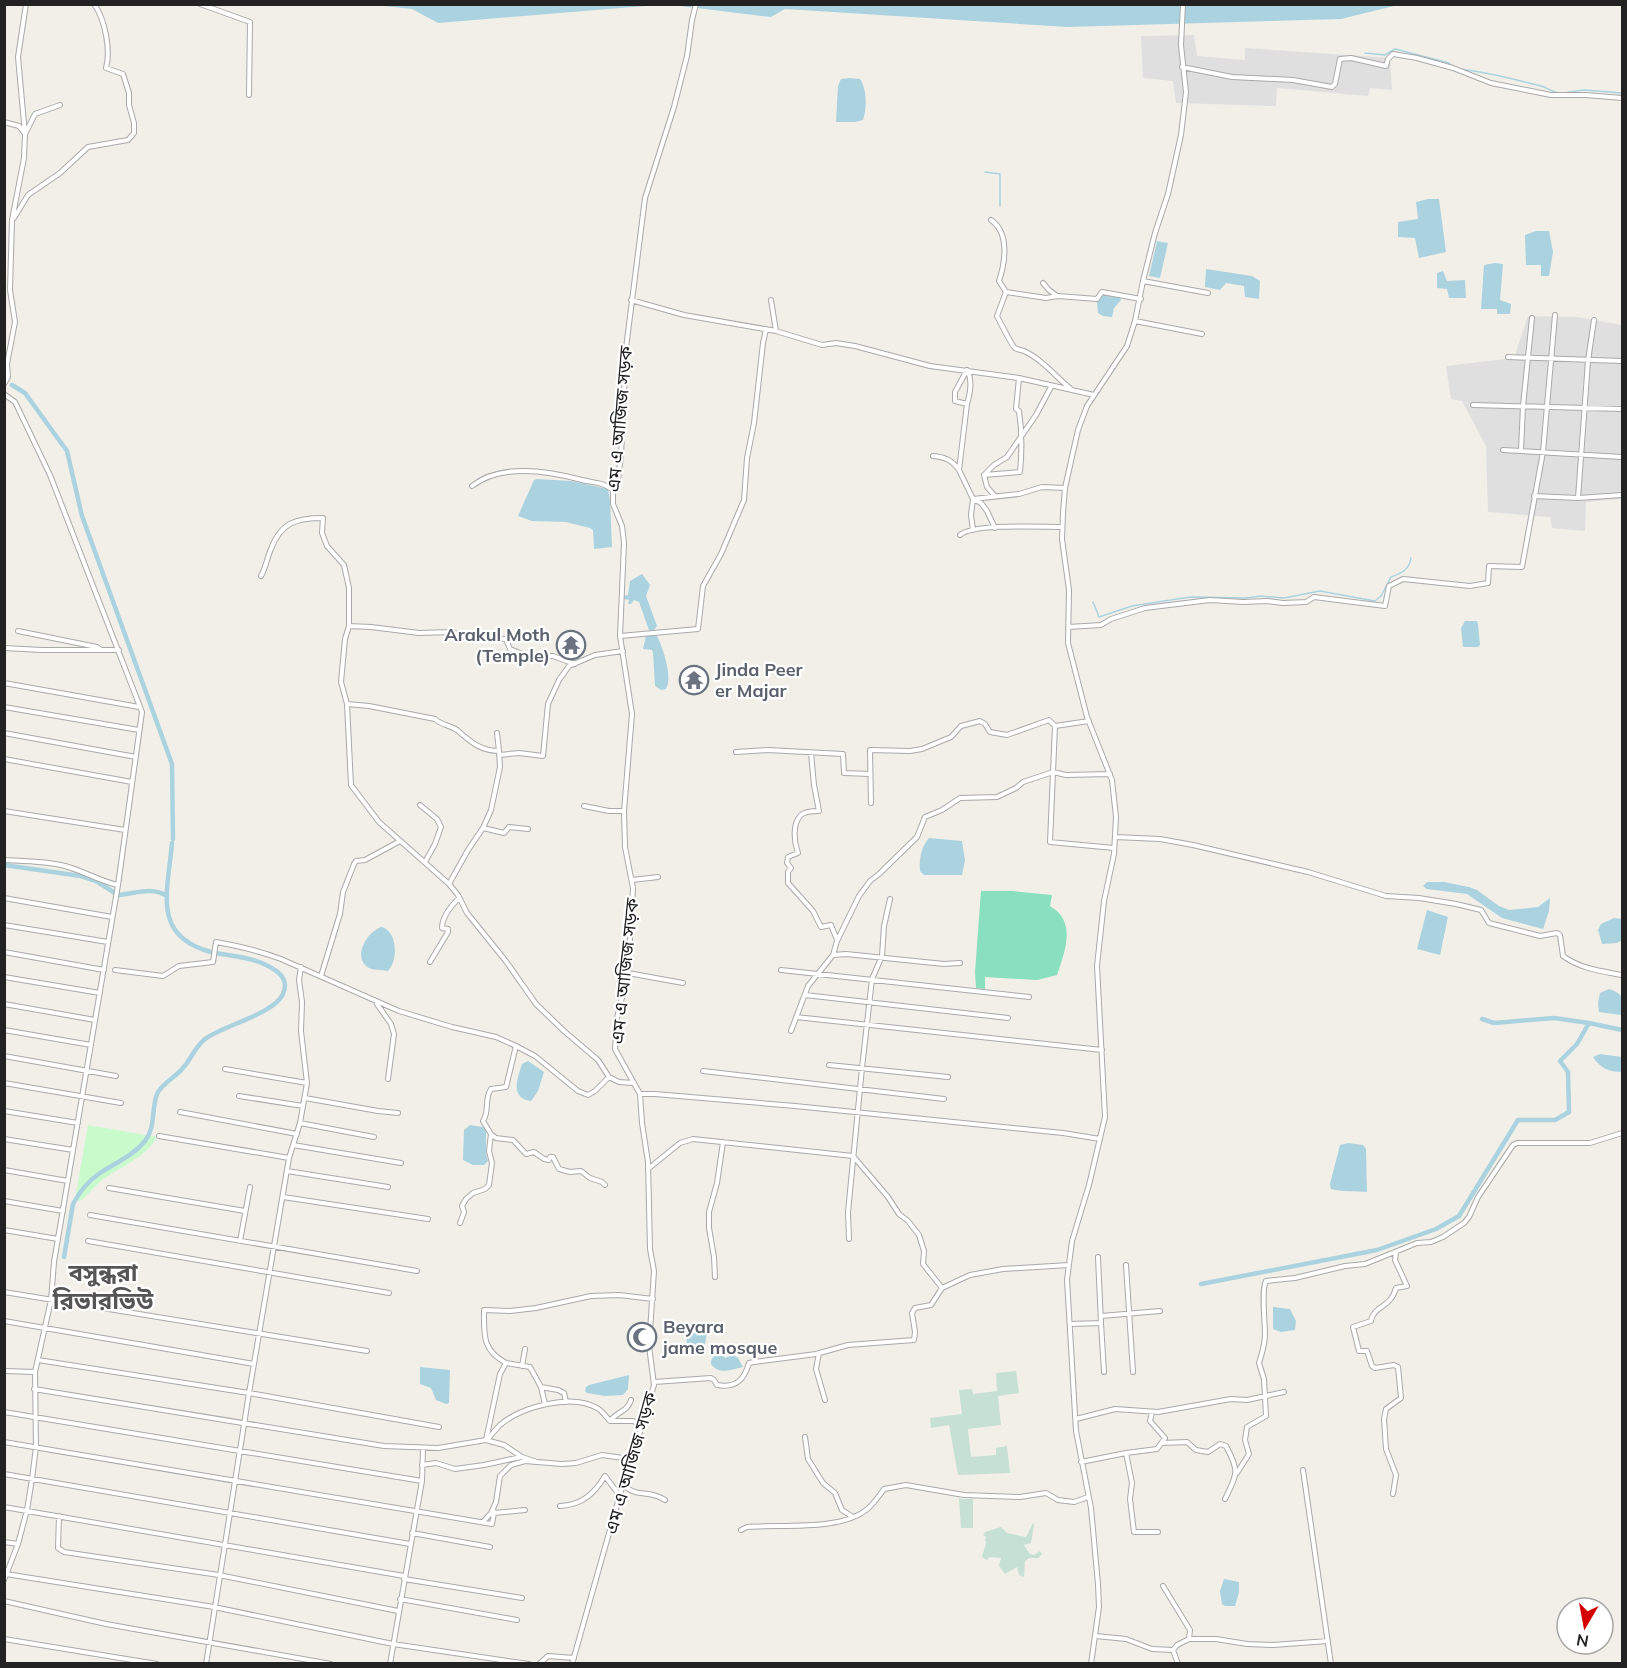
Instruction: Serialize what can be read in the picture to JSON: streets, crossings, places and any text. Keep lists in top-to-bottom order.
{
  "streets": {
    "street": ["এম এ আজিজ সড়ক"]
  },
  "districts": ["বসুন্ধরা রিভারভিউ"],
  "places": {
    "temple": ["Arakul Moth (Temple)", "Jinda Peer er Majar"],
    "mosque": ["Beyara jame mosque"]
  },
  "north": "bottom"
}
